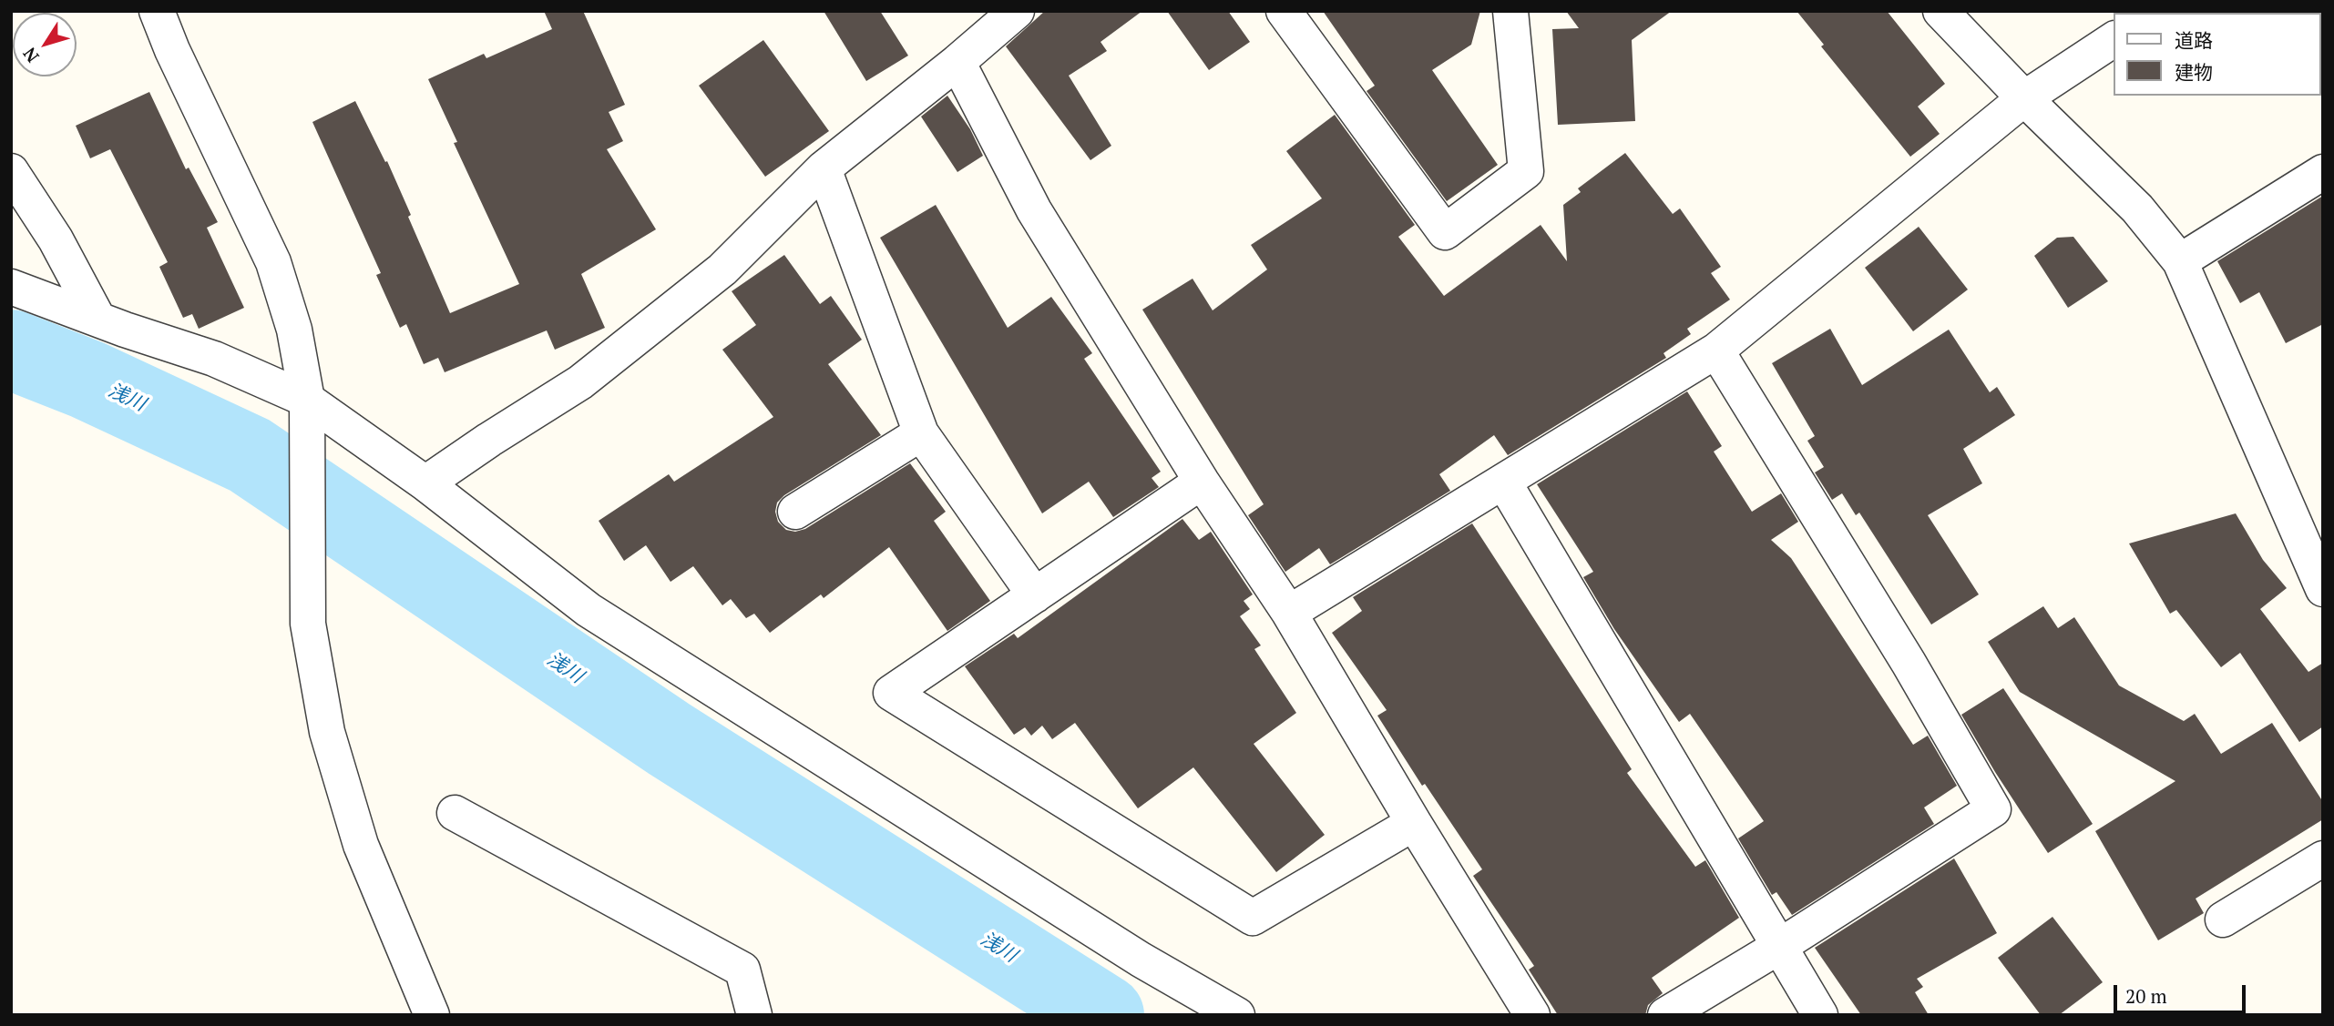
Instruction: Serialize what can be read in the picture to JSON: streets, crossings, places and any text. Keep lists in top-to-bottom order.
{
  "water": ["浅川"],
  "legend": ["道路", "建物"],
  "scale_bar": "20 m",
  "north": "bottom left"
}
